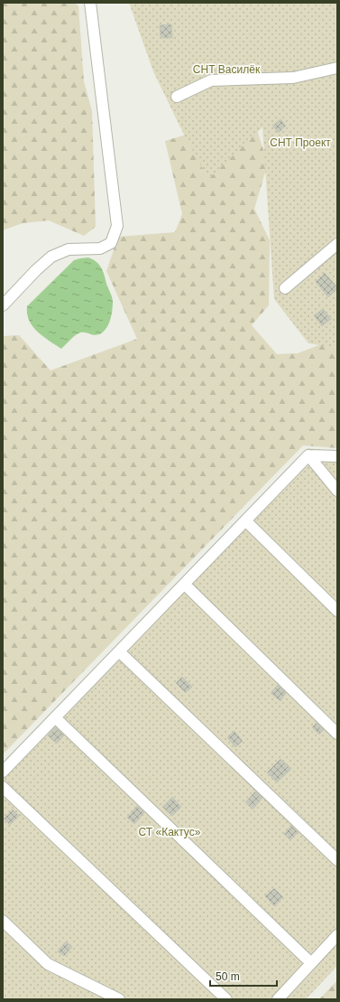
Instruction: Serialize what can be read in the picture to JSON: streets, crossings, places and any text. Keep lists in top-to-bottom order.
{
  "parks": ["СНТ Василёк", "СНТ Проект", "СТ «Кактус»"],
  "scale_bar": "50 m"
}
